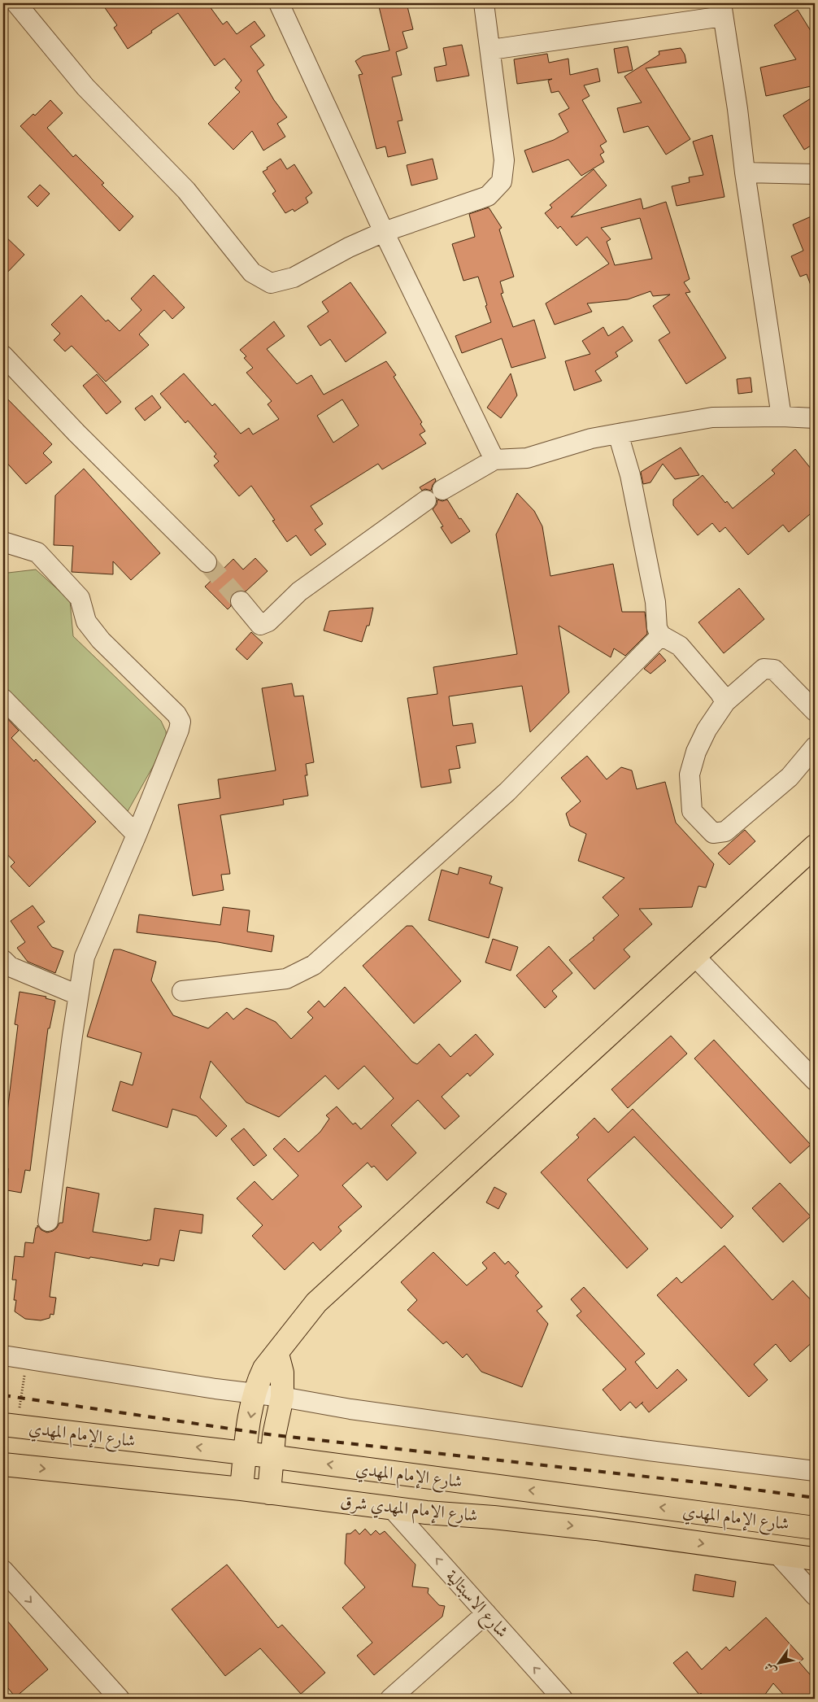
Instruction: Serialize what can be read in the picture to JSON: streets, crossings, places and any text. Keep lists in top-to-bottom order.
{
  "streets": {
    "main road": ["شارع الإمام المهدي", "شارع الإمام المهدي شرق"],
    "street": ["شارع الاسبتالية"]
  },
  "crossings": [
    ["شارع الإمام المهدي شرق", "شارع الاسبتالية"]
  ],
  "one_way": ["شارع الإمام المهدي", "شارع الإمام المهدي شرق", "شارع الاسبتالية"],
  "north": "bottom left"
}
